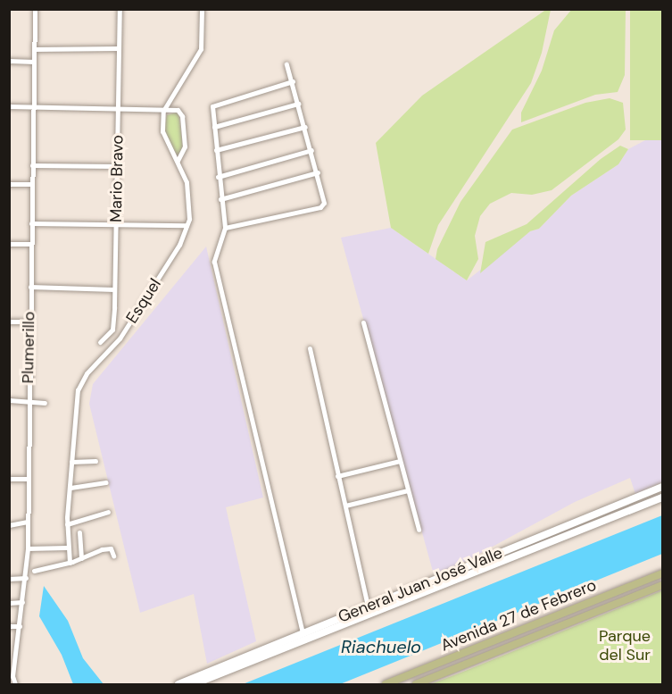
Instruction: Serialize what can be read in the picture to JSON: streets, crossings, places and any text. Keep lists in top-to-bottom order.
{
  "streets": {
    "main road": ["General Juan José Valle", "Avenida 27 de Febrero"],
    "street": ["Mario Bravo", "Esquel", "Plumerillo"]
  },
  "water": ["Riachuelo"],
  "parks": ["Parque del Sur"]
}
